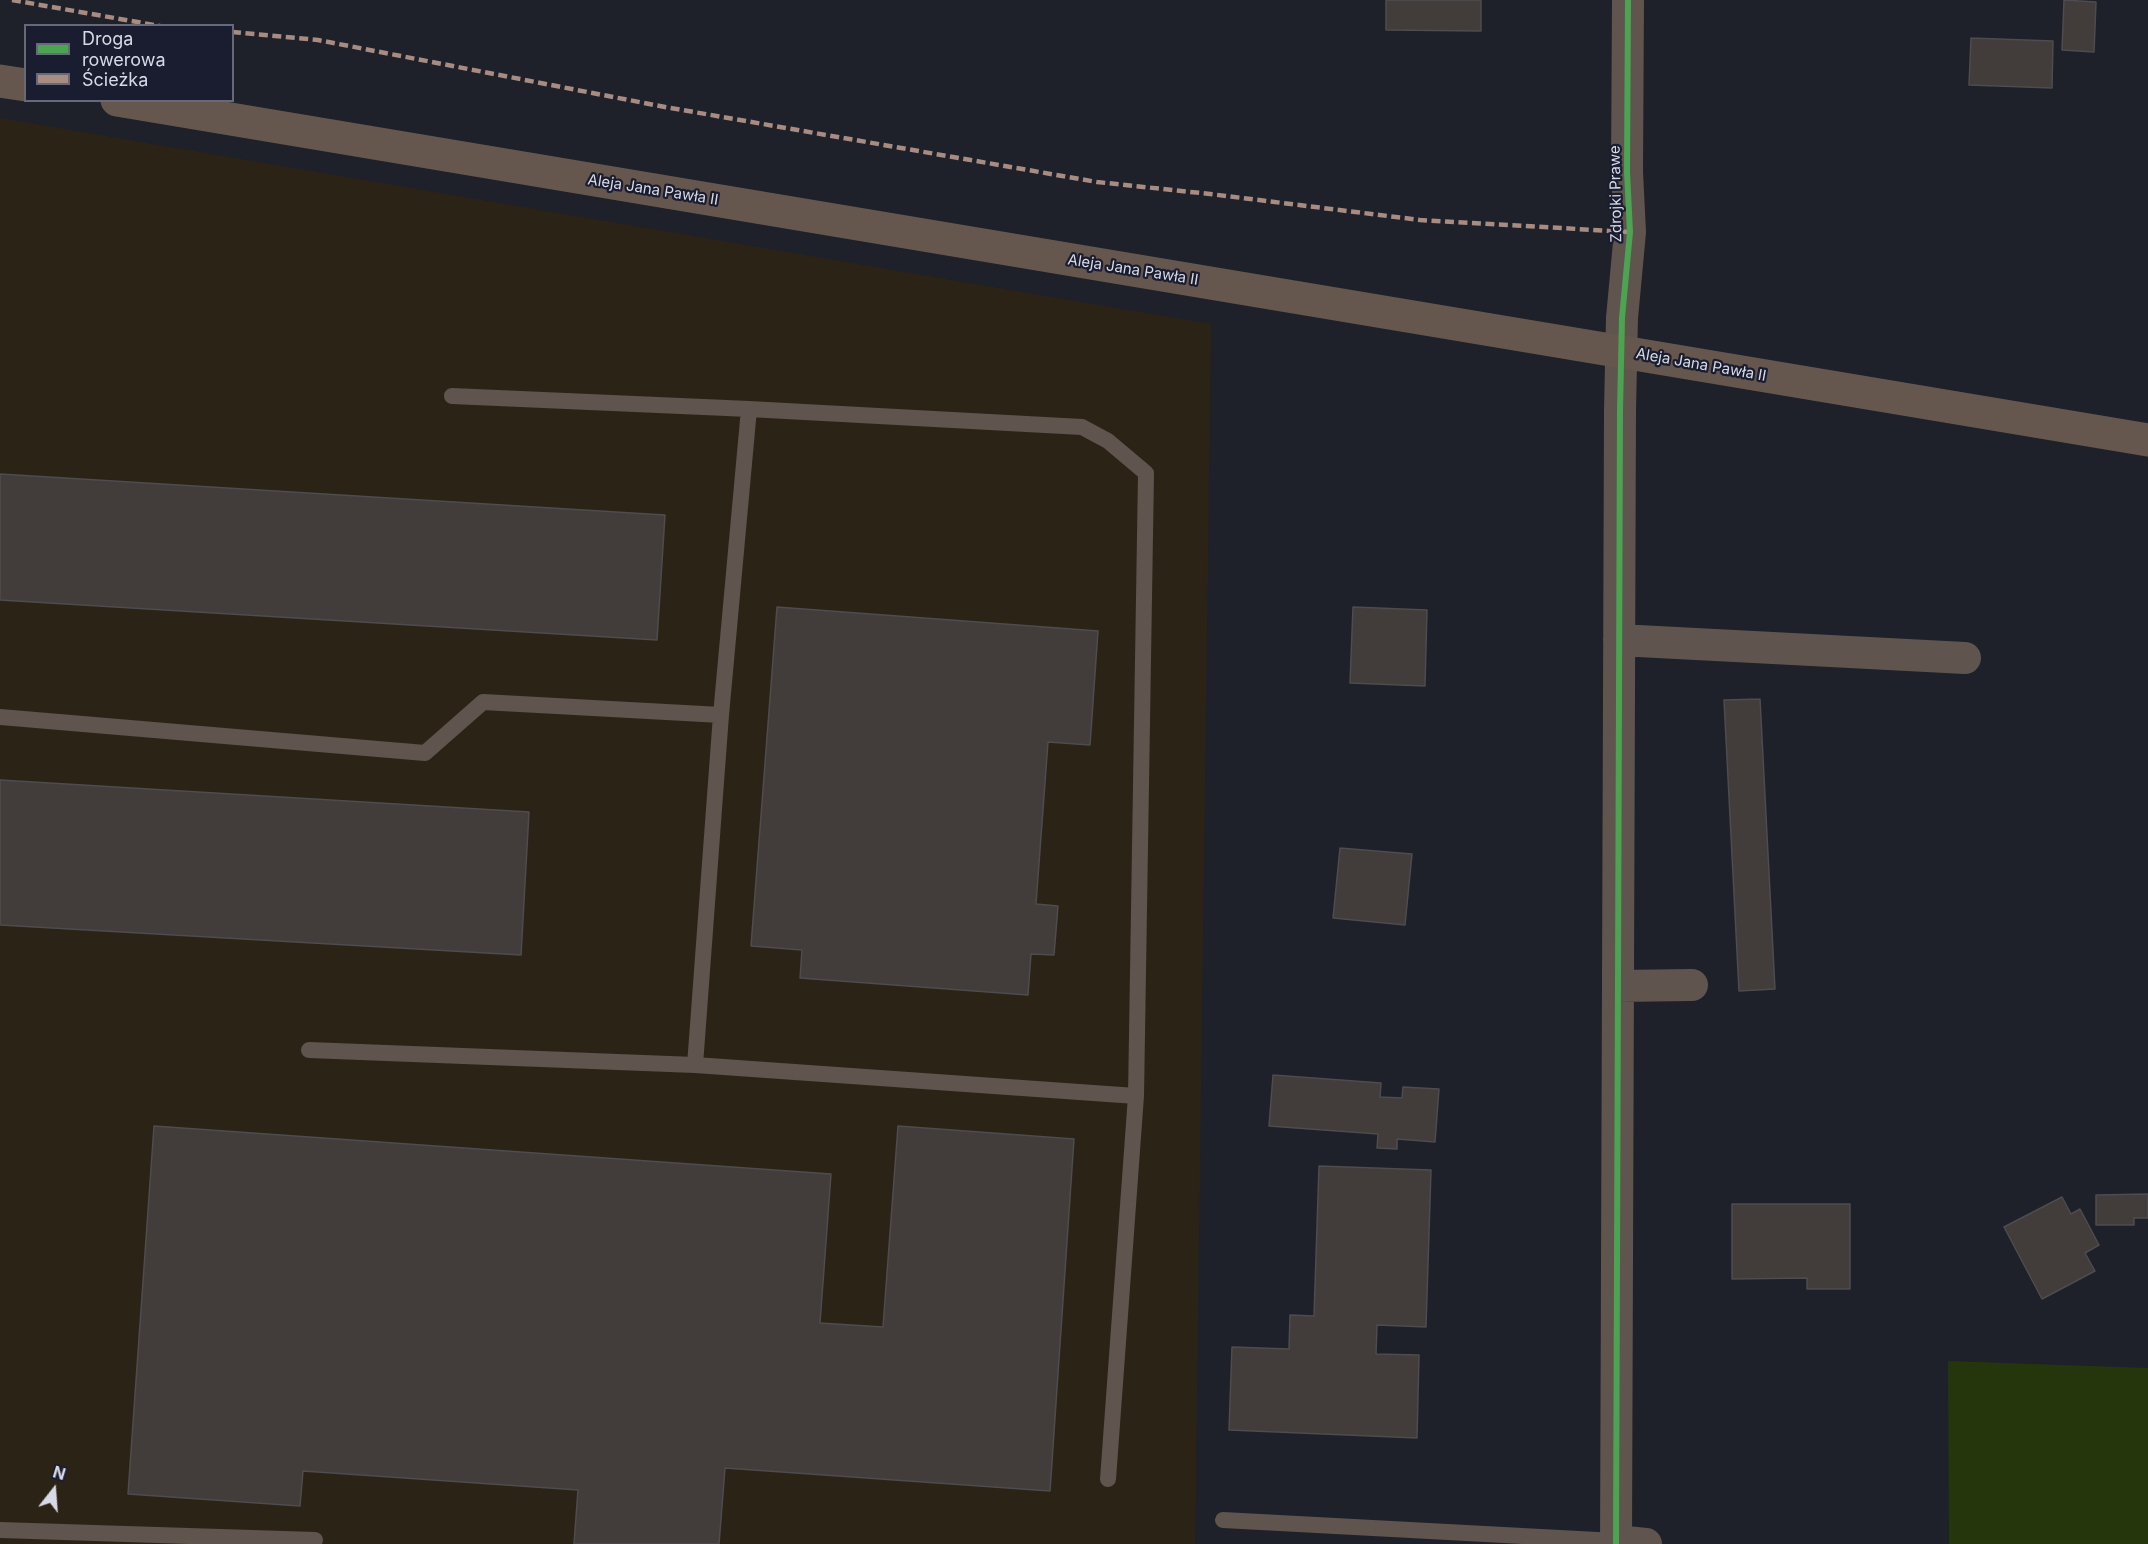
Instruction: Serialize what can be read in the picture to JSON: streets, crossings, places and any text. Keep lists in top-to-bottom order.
{
  "streets": {
    "main road": ["Aleja Jana Pawła II"],
    "street": ["Zdrojki Prawe"]
  },
  "crossings": [
    ["Aleja Jana Pawła II", "Zdrojki Prawe"]
  ],
  "legend": ["Droga rowerowa", "Ścieżka"],
  "north": "top"
}
